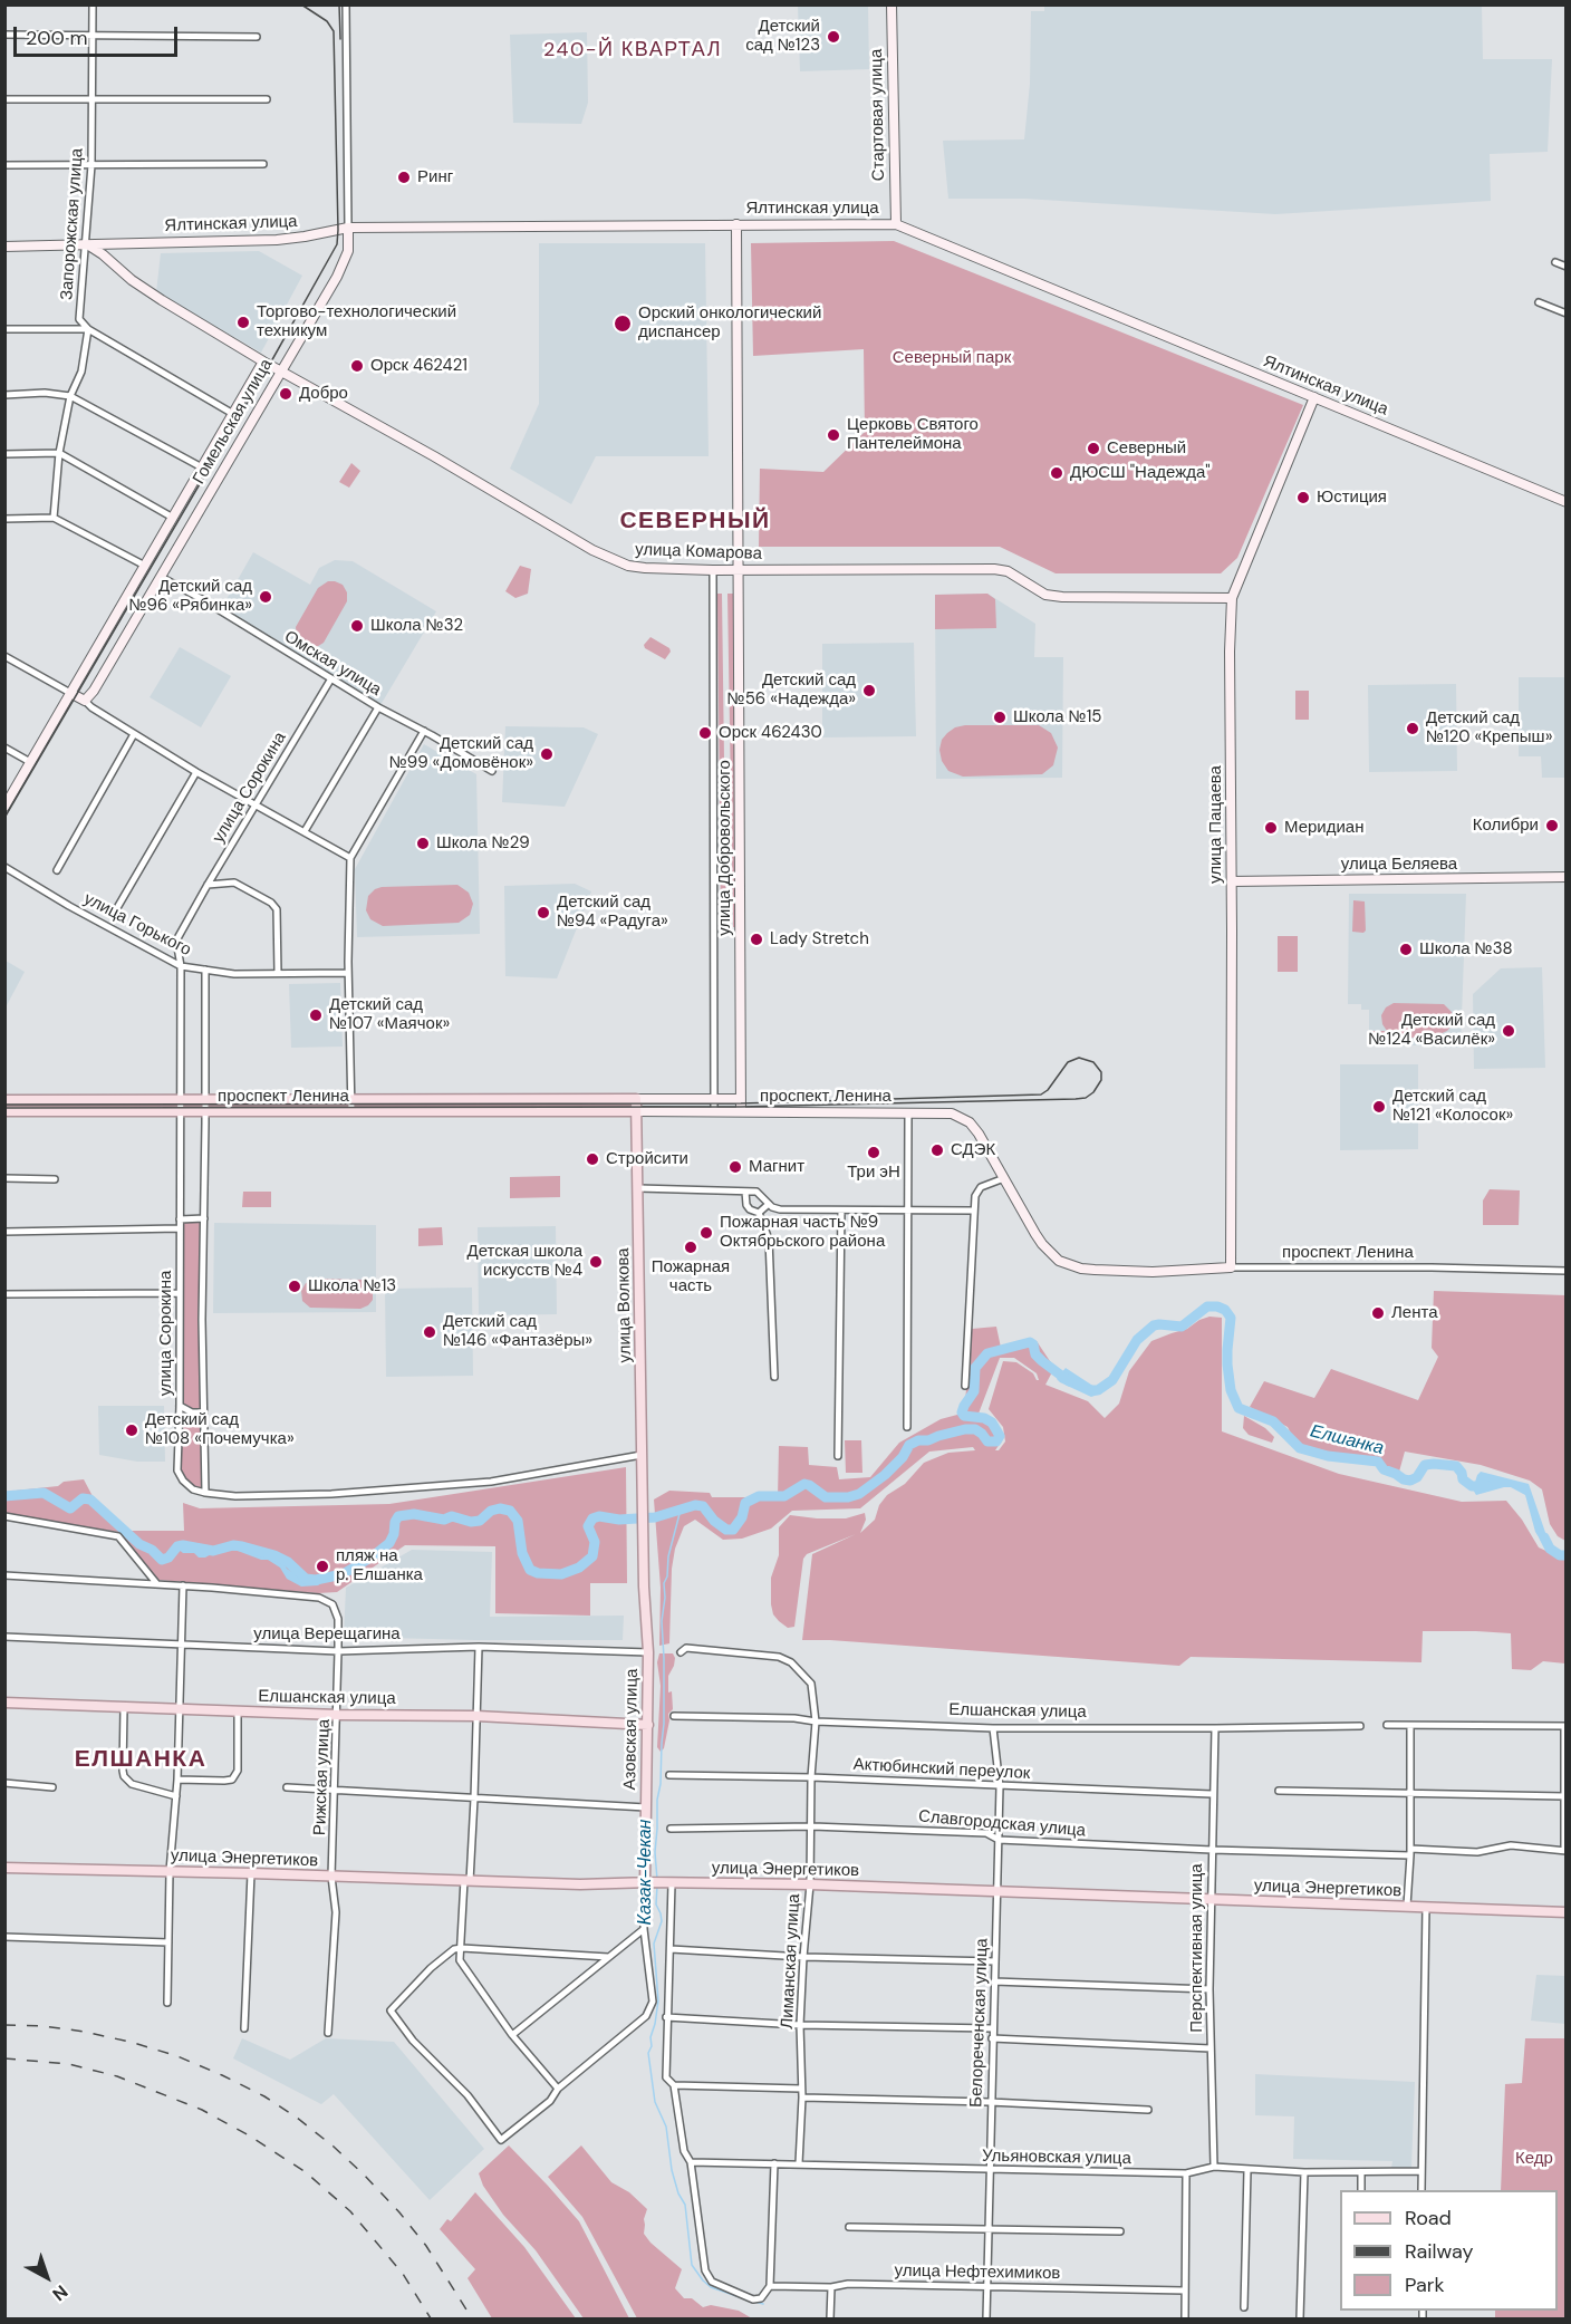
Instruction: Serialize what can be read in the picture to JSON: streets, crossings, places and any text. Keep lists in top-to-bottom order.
{
  "streets": {
    "main road": [
      "проспект Ленина",
      "улица Волкова",
      "Елшанская улица",
      "Азовская улица",
      "улица Энергетиков"
    ],
    "street": [
      "Стартовая улица",
      "Ялтинская улица",
      "Запорожская улица",
      "Гомельская улица",
      "улица Комарова",
      "Омская улица",
      "улица Сорокина",
      "улица Пацаева",
      "улица Добровольского",
      "улица Беляева",
      "улица Горького",
      "улица Верещагина",
      "Актюбинский переулок",
      "Рижская улица",
      "Славгородская улица",
      "Перспективная улица",
      "Лиманская улица",
      "Белореченская улица",
      "Ульяновская улица",
      "улица Нефтехимиков"
    ]
  },
  "crossings": [
    ["Стартовая улица", "Ялтинская улица"],
    ["Ялтинская улица", "Запорожская улица"],
    ["Ялтинская улица", "Гомельская улица"],
    ["Ялтинская улица", "улица Комарова"],
    ["Ялтинская улица", "улица Пацаева"],
    ["Ялтинская улица", "улица Добровольского"],
    ["Запорожская улица", "улица Комарова"],
    ["Гомельская улица", "улица Комарова"],
    ["Гомельская улица", "Омская улица"],
    ["улица Комарова", "улица Пацаева"],
    ["улица Комарова", "улица Добровольского"],
    ["Омская улица", "улица Сорокина"],
    ["улица Сорокина", "улица Горького"],
    ["улица Сорокина", "проспект Ленина"],
    ["улица Пацаева", "улица Беляева"],
    ["улица Пацаева", "проспект Ленина"],
    ["улица Добровольского", "проспект Ленина"],
    ["проспект Ленина", "улица Волкова"],
    ["улица Волкова", "Азовская улица"],
    ["улица Верещагина", "Азовская улица"],
    ["улица Верещагина", "Рижская улица"],
    ["Елшанская улица", "Азовская улица"],
    ["Елшанская улица", "Рижская улица"],
    ["Елшанская улица", "Перспективная улица"],
    ["Елшанская улица", "Лиманская улица"],
    ["Елшанская улица", "Белореченская улица"],
    ["Азовская улица", "улица Энергетиков"],
    ["Актюбинский переулок", "Перспективная улица"],
    ["Актюбинский переулок", "Лиманская улица"],
    ["Актюбинский переулок", "Белореченская улица"],
    ["Рижская улица", "улица Энергетиков"],
    ["Славгородская улица", "Перспективная улица"],
    ["Славгородская улица", "Лиманская улица"],
    ["Славгородская улица", "Белореченская улица"],
    ["улица Энергетиков", "Перспективная улица"],
    ["улица Энергетиков", "Лиманская улица"],
    ["улица Энергетиков", "Белореченская улица"],
    ["Перспективная улица", "Ульяновская улица"],
    ["Лиманская улица", "Ульяновская улица"],
    ["Белореченская улица", "Ульяновская улица"],
    ["Белореченская улица", "улица Нефтехимиков"]
  ],
  "districts": ["240-Й КВАРТАЛ", "СЕВЕРНЫЙ", "ЕЛШАНКА"],
  "water": ["Елшанка", "Казак-Чекан"],
  "parks": ["Северный парк", "Кедр"],
  "places": [
    "Детский сад №123",
    "Ринг",
    "Торгово-технологический техникум",
    "Орский онкологический диспансер",
    "Орск 462421",
    "Добро",
    "Церковь Святого Пантелеймона",
    "Северный",
    "ДЮСШ \"Надежда\"",
    "Юстиция",
    "Детский сад №96 «Рябинка»",
    "Школа №32",
    "Детский сад №56 «Надежда»",
    "Школа №15",
    "Детский сад №120 «Крепыш»",
    "Орск 462430",
    "Детский сад №99 «Домовёнок»",
    "Колибри",
    "Меридиан",
    "Школа №29",
    "Детский сад №94 «Радуга»",
    "Lady Stretch",
    "Школа №38",
    "Детский сад №107 «Маячок»",
    "Детский сад №124 «Василёк»",
    "Детский сад №121 «Колосок»",
    "СДЭК",
    "Три эН",
    "Стройсити",
    "Магнит",
    "Пожарная часть №9 Октябрьского района",
    "Пожарная часть",
    "Детская школа искусств №4",
    "Школа №13",
    "Лента",
    "Детский сад №146 «Фантазёры»",
    "Детский сад №108 «Почемучка»",
    "пляж на р. Елшанка"
  ],
  "legend": ["Road", "Railway", "Park"],
  "scale_bar": "200 m",
  "north": "bottom right"
}
